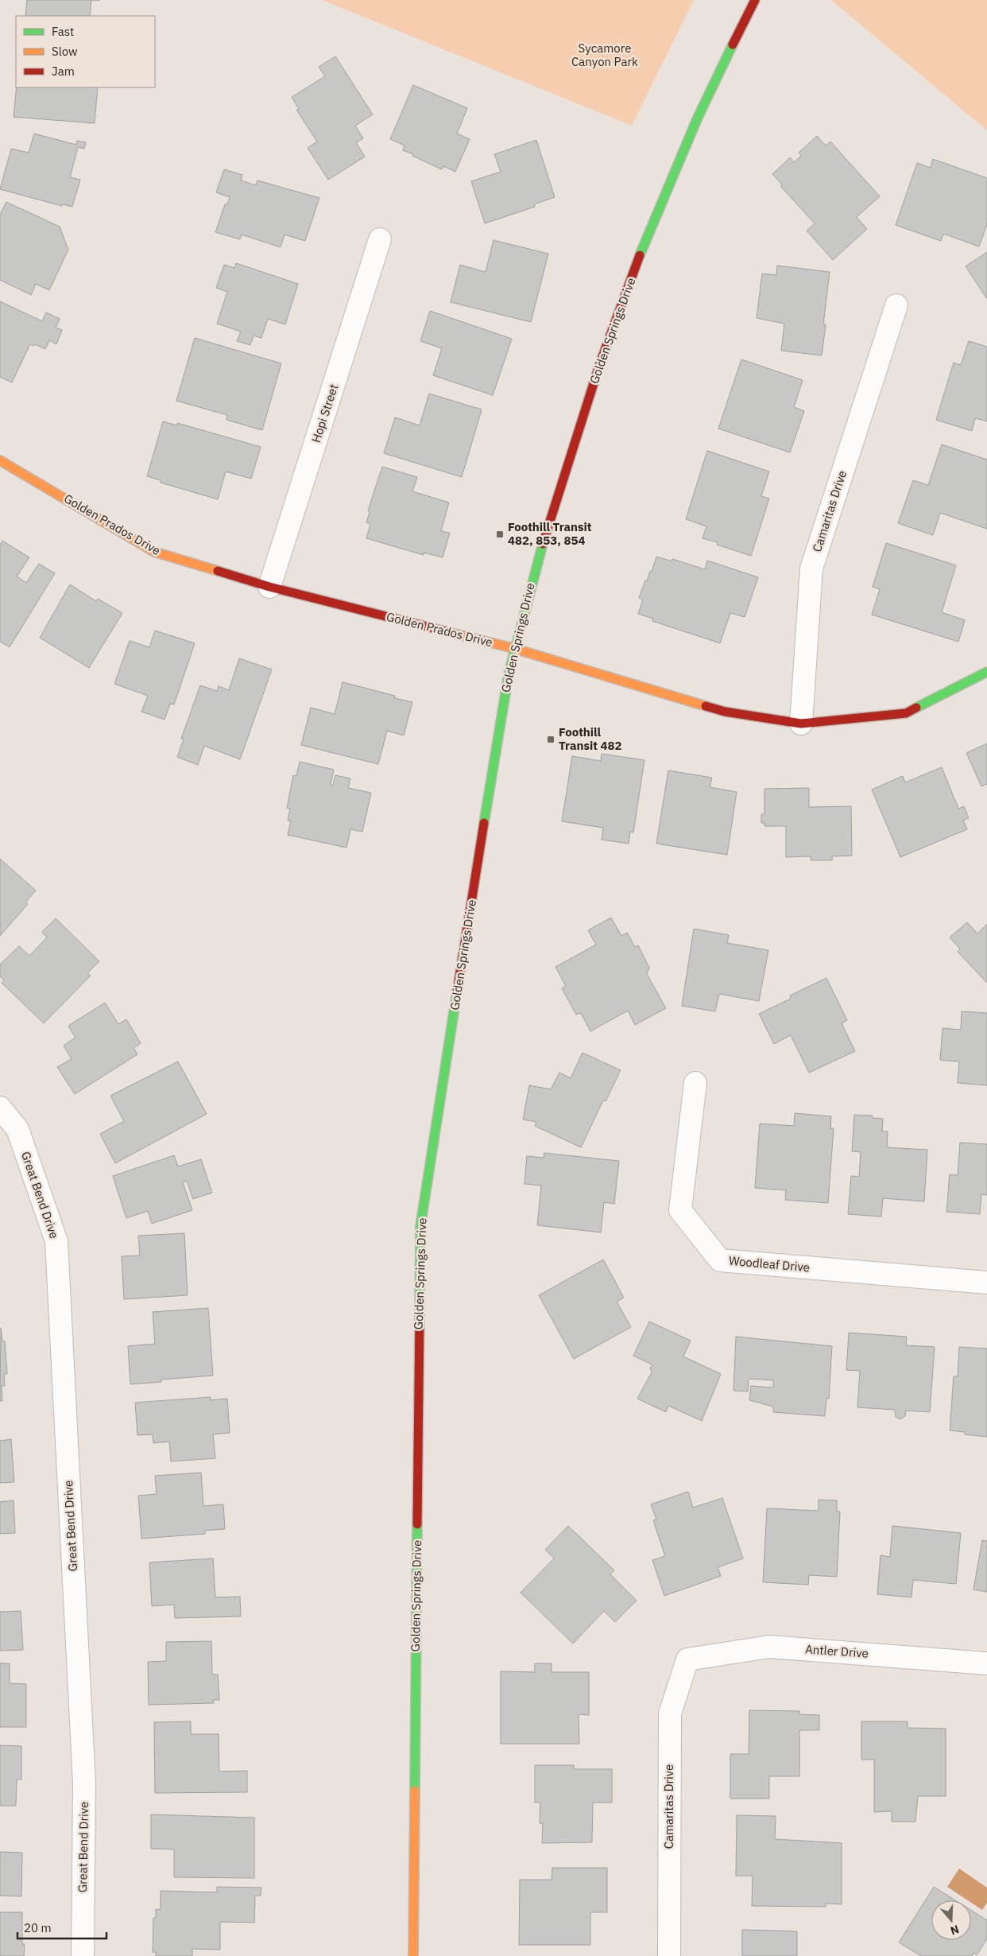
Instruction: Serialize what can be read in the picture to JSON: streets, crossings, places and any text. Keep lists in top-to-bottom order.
{
  "streets": {
    "main road": ["Golden Springs Drive", "Golden Prados Drive"],
    "street": [
      "Hopi Street",
      "Camaritas Drive",
      "Great Bend Drive",
      "Woodleaf Drive",
      "Antler Drive"
    ]
  },
  "crossings": [
    ["Golden Springs Drive", "Golden Prados Drive"],
    ["Hopi Street", "Golden Prados Drive"],
    ["Camaritas Drive", "Golden Prados Drive"],
    ["Camaritas Drive", "Antler Drive"]
  ],
  "parks": ["Sycamore Canyon Park"],
  "places": {
    "transit": ["Foothill Transit 482, 853, 854", "Foothill Transit 482"]
  },
  "legend": ["Fast", "Slow", "Jam"],
  "scale_bar": "20 m",
  "north": "bottom"
}
